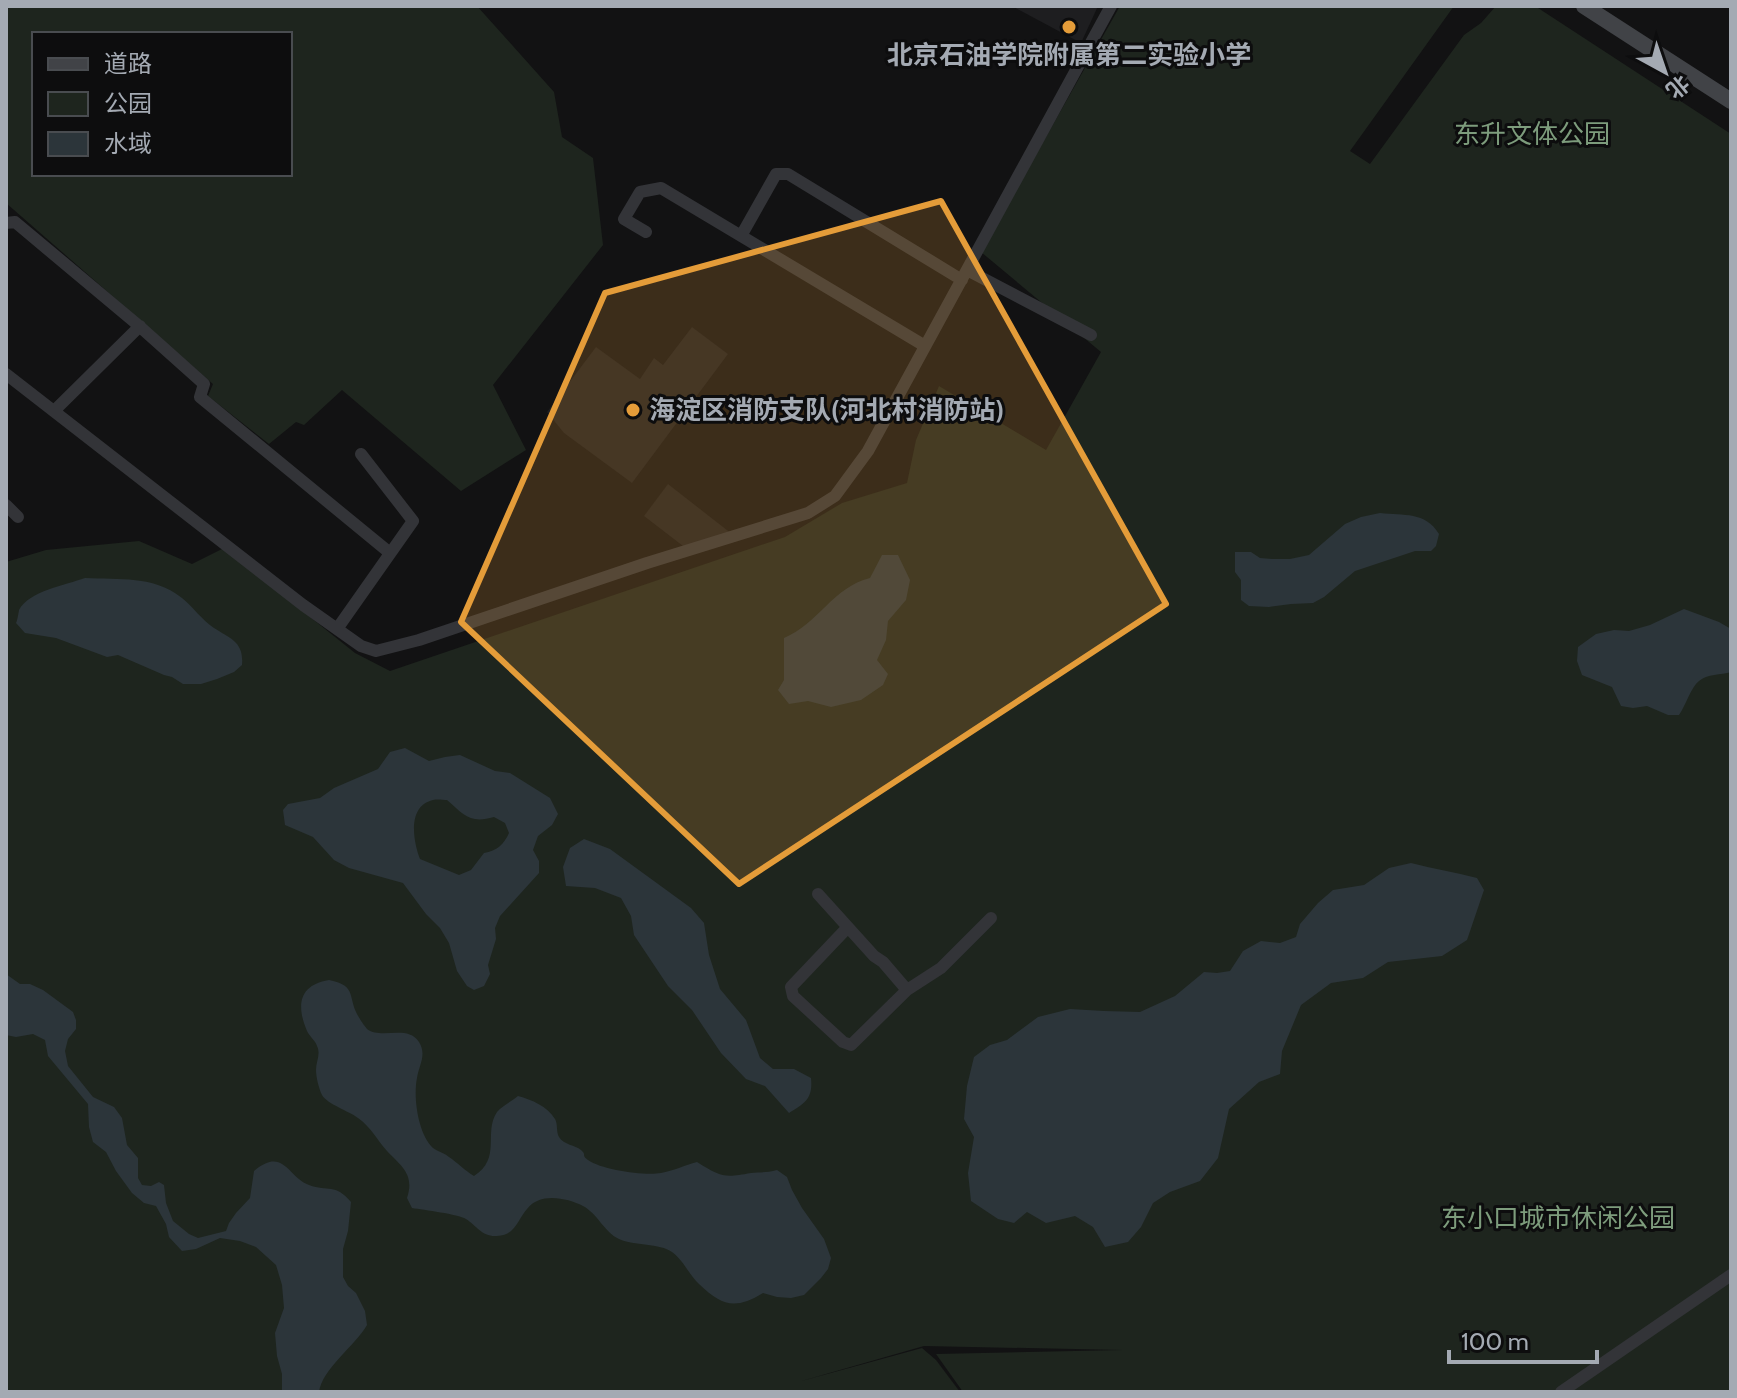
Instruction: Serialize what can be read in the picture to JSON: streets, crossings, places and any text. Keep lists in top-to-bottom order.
{
  "parks": ["东升文体公园", "东小口城市休闲公园"],
  "places": ["北京石油学院附属第二实验小学", "海淀区消防支队(河北村消防站)"],
  "legend": ["道路", "公园", "水域"],
  "scale_bar": "100 m",
  "north": "bottom right"
}
